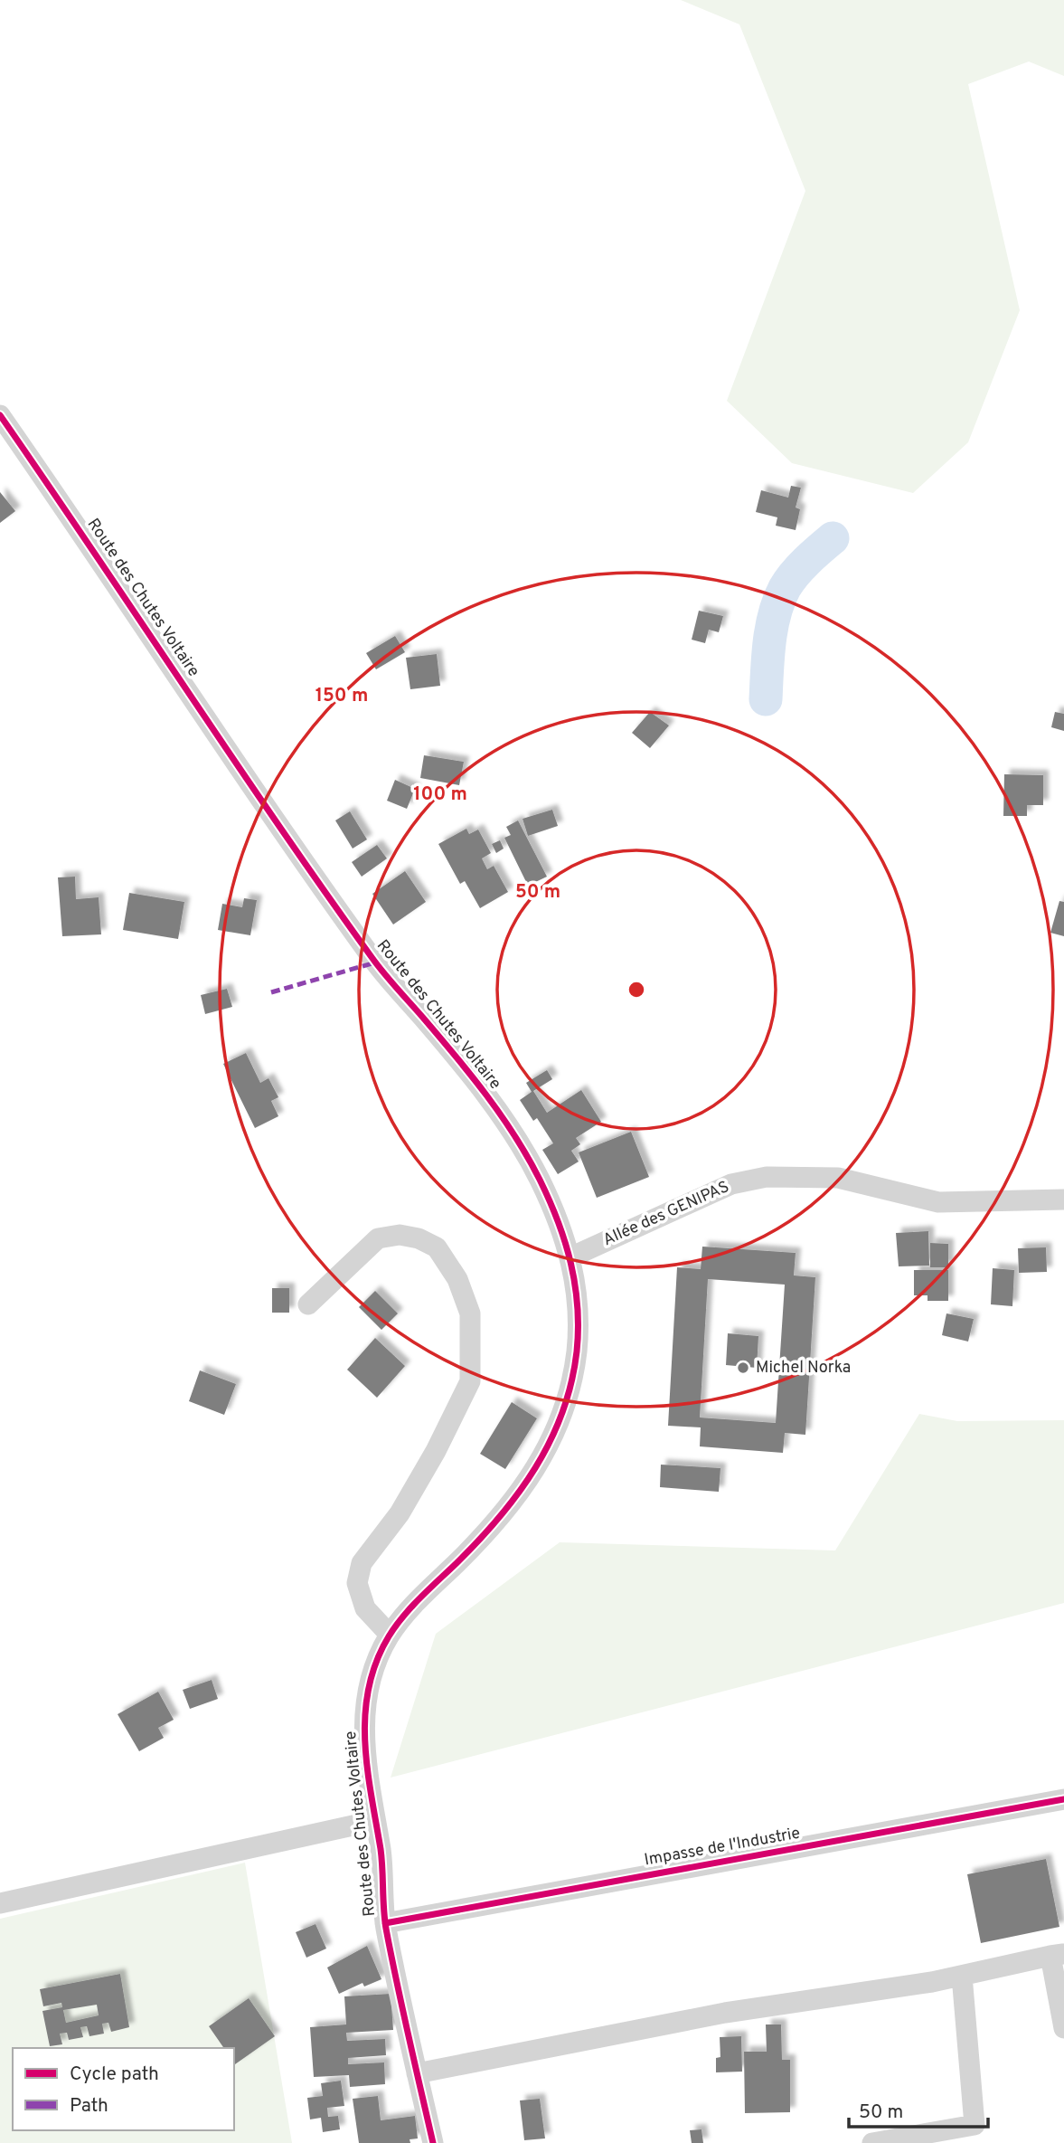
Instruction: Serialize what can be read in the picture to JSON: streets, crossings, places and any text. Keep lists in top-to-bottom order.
{
  "streets": {
    "street": ["Route des Chutes Voltaire", "Allée des GENIPAS", "Impasse de l'Industrie"]
  },
  "crossings": [
    ["Route des Chutes Voltaire", "Allée des GENIPAS"],
    ["Route des Chutes Voltaire", "Impasse de l'Industrie"]
  ],
  "places": ["Michel Norka"],
  "legend": ["Cycle path", "Path"],
  "scale_bar": "50 m",
  "rings": ["150 m", "100 m", "50 m"]
}
